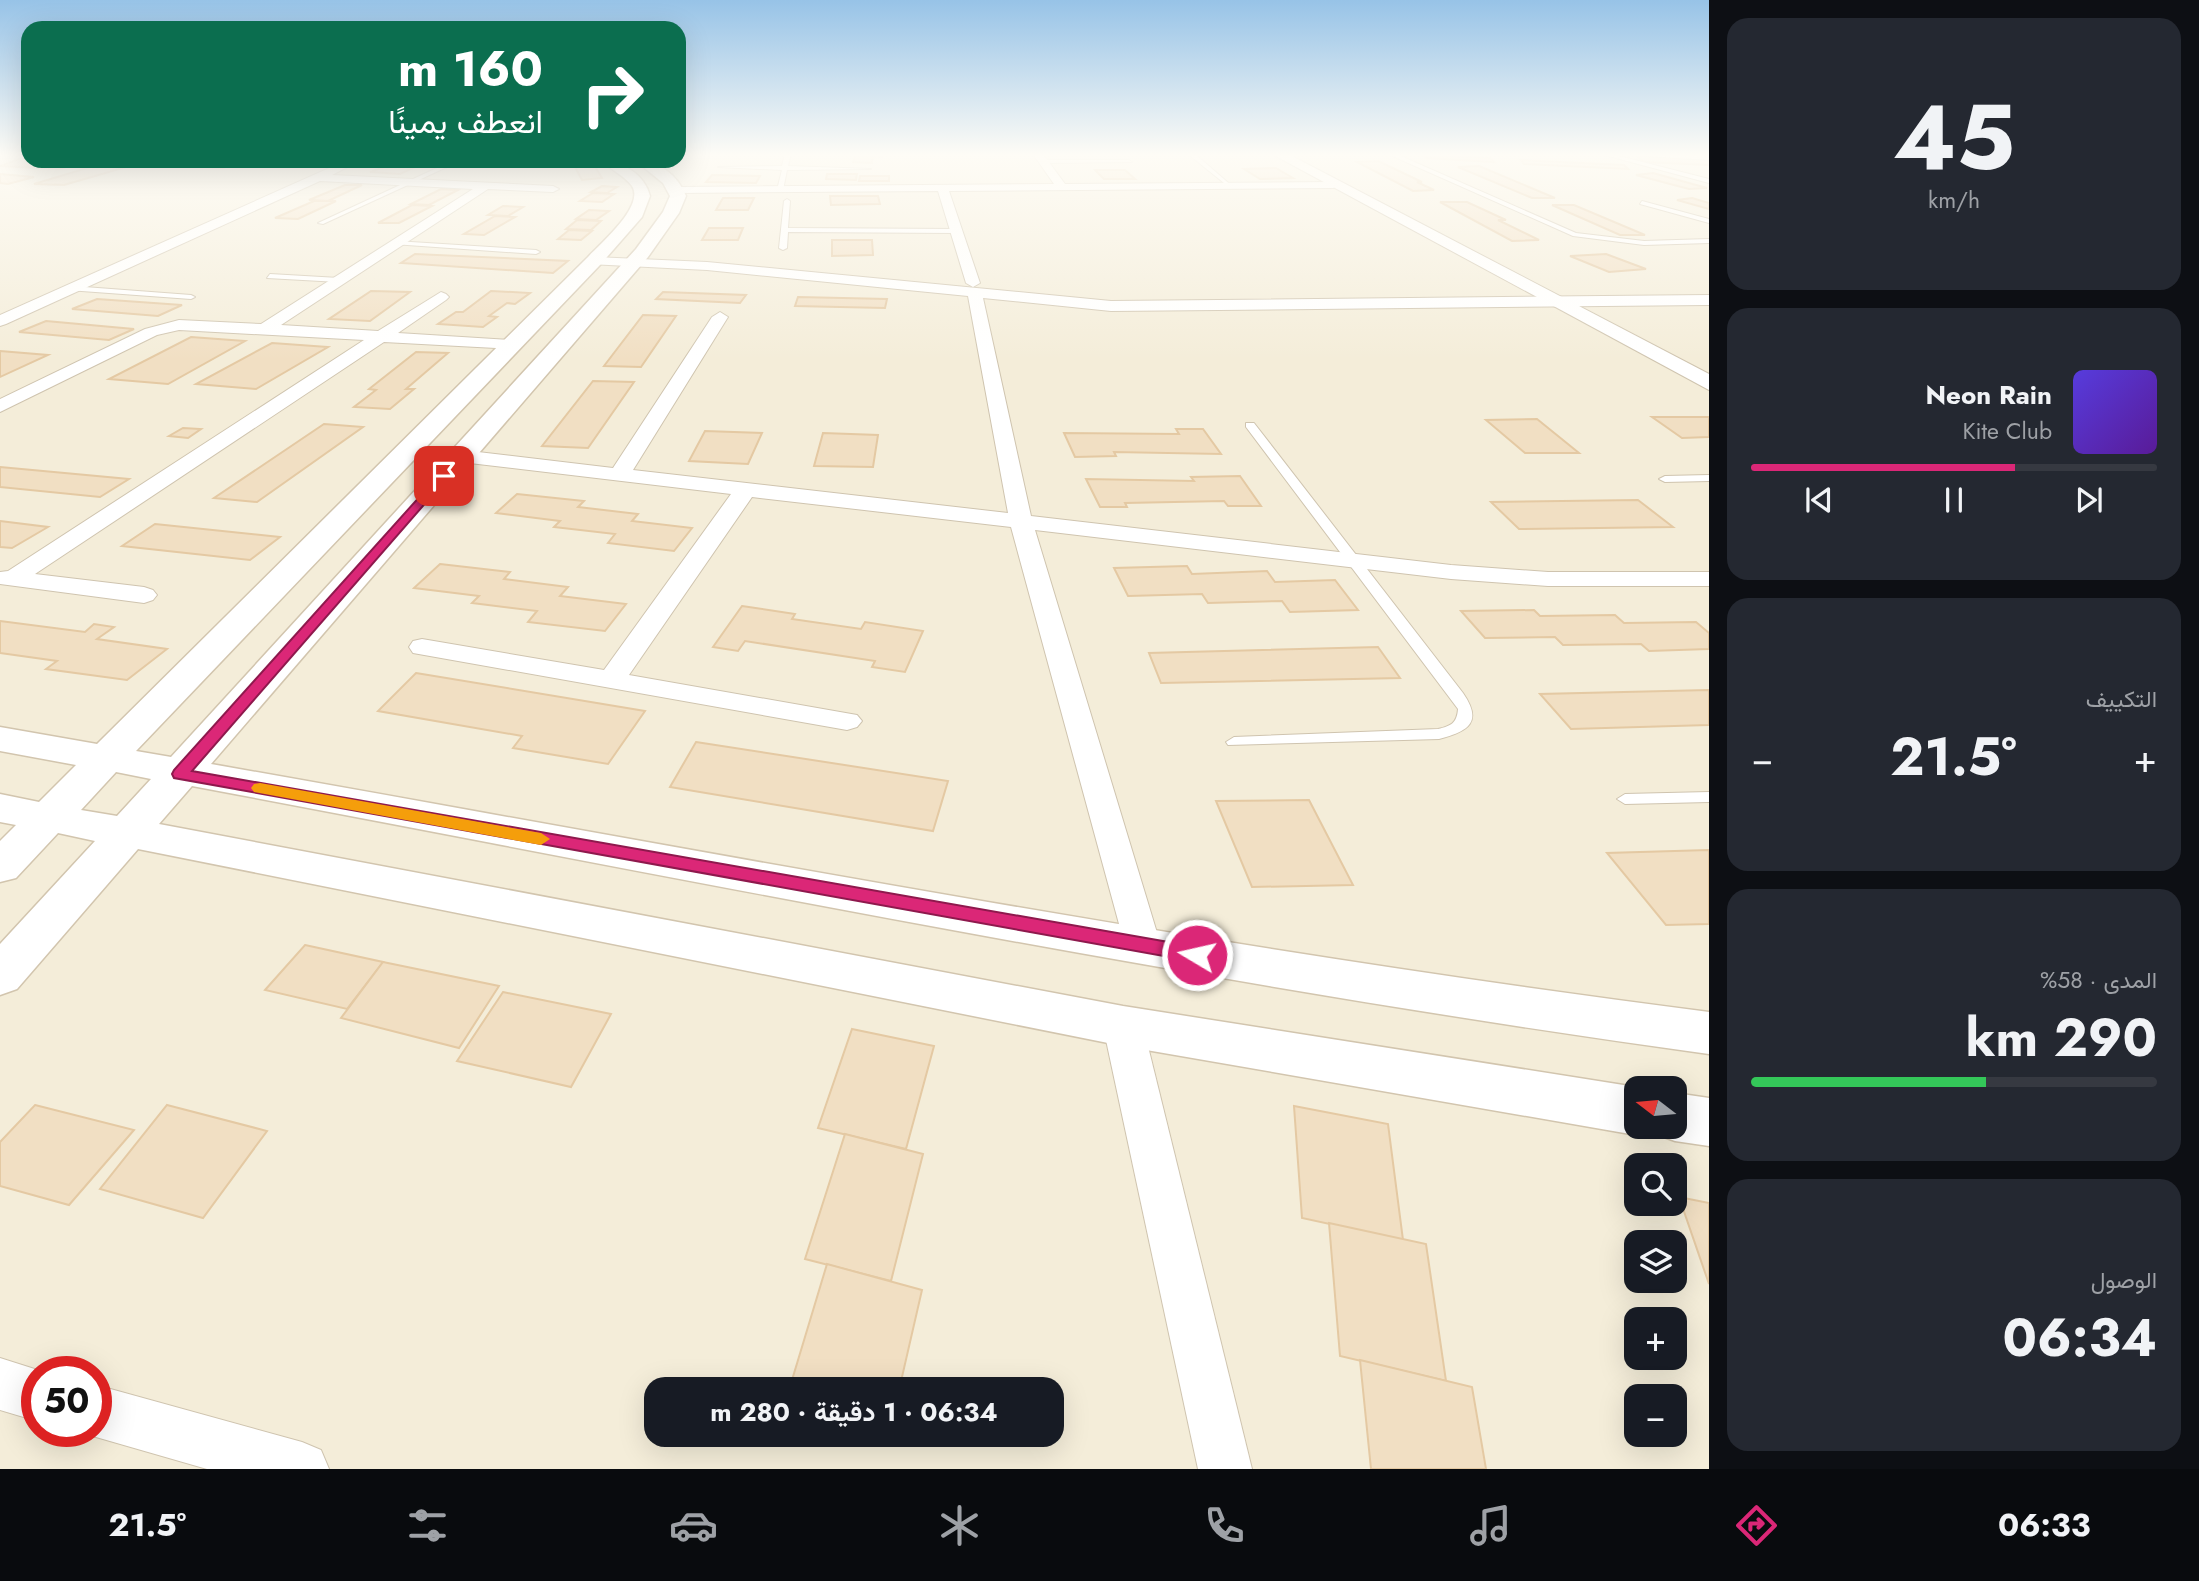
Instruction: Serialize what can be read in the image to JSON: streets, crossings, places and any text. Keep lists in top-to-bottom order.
{
  "north": "left",
  "page": {
    "tile": [
      ["45", "km/h"],
      "التكييف",
      ["المدى · 58%", "290 km"],
      ["الوصول", "06:34"]
    ],
    "turn": ["160 m", "انعطف يمينًا"],
    "song": ["Neon Rain", "Kite Club"],
    "heat": ["−", "21.5°", "+"],
    "map_buttons": ["+", "−"],
    "limit": "50",
    "trip": "06:34 · 1 دقيقة · 280 m",
    "tabs": ["06:33", "21.5°"]
  }
}
